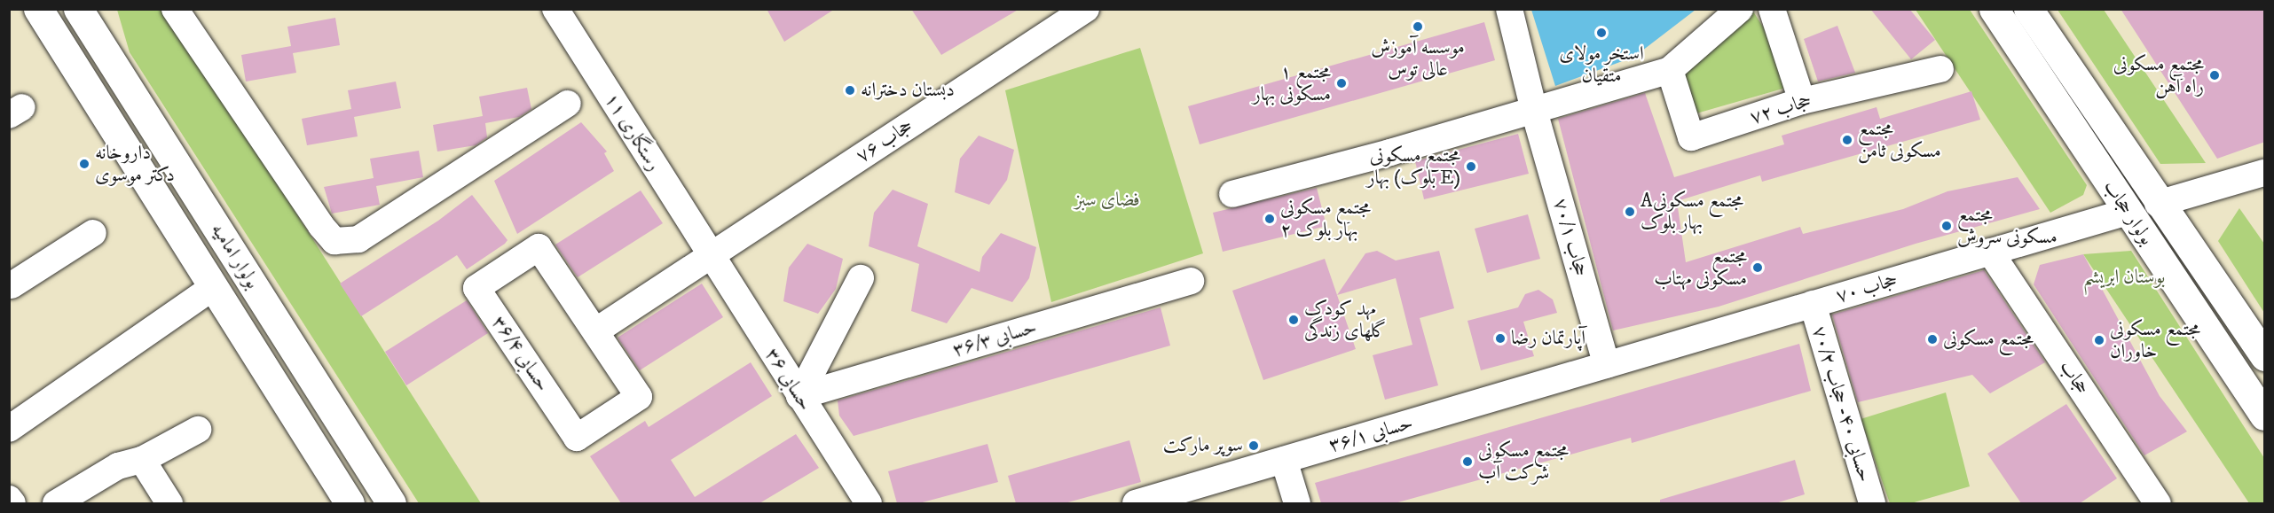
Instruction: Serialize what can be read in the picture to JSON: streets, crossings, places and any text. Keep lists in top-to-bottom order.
{
  "streets": {
    "main road": ["بولوار حجاب", "بولوار امامیه"],
    "street": [
      "حجاب ۷۲",
      "رستگاری ۱۱",
      "حجاب ۷۶",
      "حجاب ۷۰/۱",
      "حجاب ۷۰",
      "حسابی ۳۶/۳",
      "حسابی ۳۶/۴",
      "حجاب",
      "حسابی ۳۶",
      "حسابی ۴۰- حجاب ۷۰/۲",
      "حسابی ۳۶/۱"
    ]
  },
  "crossings": [
    ["رستگاری ۱۱", "حجاب ۷۶"],
    ["رستگاری ۱۱", "حسابی ۳۶"],
    ["حجاب ۷۶", "حسابی ۳۶"],
    ["بولوار حجاب", "حجاب ۷۰"],
    ["حجاب ۷۰/۱", "حجاب ۷۰"],
    ["حجاب ۷۰/۱", "حسابی ۳۶/۱"],
    ["حجاب ۷۰", "حجاب"],
    ["حجاب ۷۰", "حسابی ۴۰- حجاب ۷۰/۲"],
    ["حجاب ۷۰", "حسابی ۳۶/۱"],
    ["حسابی ۳۶/۳", "حسابی ۳۶"]
  ],
  "parks": ["فضای سبز", "بوستان ابریشم"],
  "places": [
    "موسسه آموزش عالی توس",
    "استخر مولای متقیان",
    "مجتمع مسکونی راه آهن",
    "۱ مجتمع مسکونی بهار",
    "دبستان دخترانه",
    "مجتمع مسکونی ثامن",
    "داروخانه دکتر موسوی",
    "مجتمع مسکونی بهار (بلوک E)",
    "Aمجتمع مسکونی بهار بلوک",
    "مجتمع مسکونی بهار بلوک ۲",
    "مجتمع مسکونی سروش",
    "مجتمع مسکونی مهتاب",
    "مهد کودک گلهای زندگی",
    "آپارتمان رضا",
    "مجتمع مسکونی",
    "مجتمع مسکونی خاوران",
    "سوپر مارکت",
    "مجتمع مسکونی شرکت آب"
  ]
}
